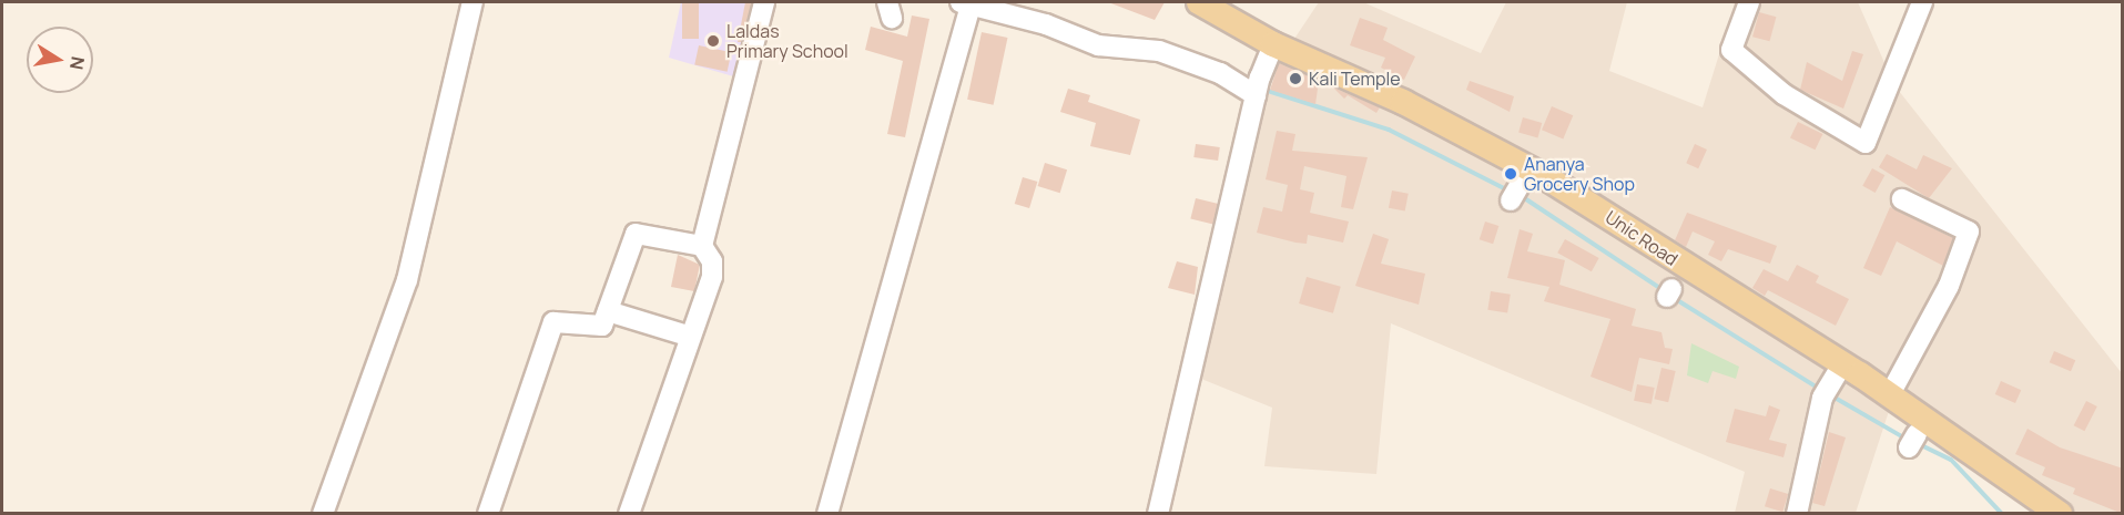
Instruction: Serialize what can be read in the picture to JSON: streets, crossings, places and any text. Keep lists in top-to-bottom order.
{
  "streets": {
    "main road": ["Unic Road"]
  },
  "places": ["Laldas Primary School", "Kali Temple", "Ananya Grocery Shop"],
  "north": "right"
}
